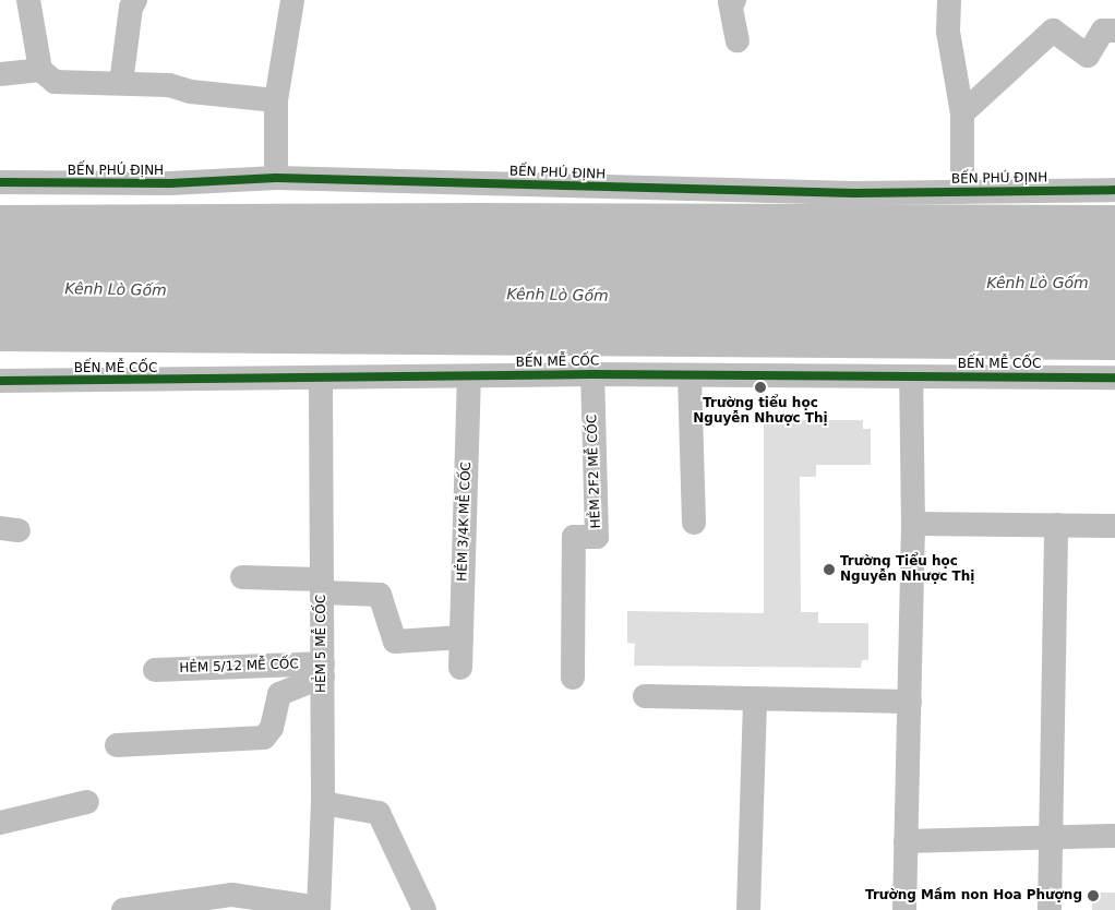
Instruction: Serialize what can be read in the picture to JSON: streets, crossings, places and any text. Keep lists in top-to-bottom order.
{
  "streets": {
    "street": [
      "BẾN PHÚ ĐỊNH",
      "BẾN MỄ CỐC",
      "HẺM 2F2 MỄ CỐC",
      "HẺM 3/4K MỄ CỐC",
      "HẺM 5 MỄ CỐC",
      "HẺM 5/12 MỄ CỐC"
    ]
  },
  "crossings": [
    ["BẾN MỄ CỐC", "HẺM 2F2 MỄ CỐC"],
    ["BẾN MỄ CỐC", "HẺM 3/4K MỄ CỐC"],
    ["BẾN MỄ CỐC", "HẺM 5 MỄ CỐC"],
    ["HẺM 5 MỄ CỐC", "HẺM 5/12 MỄ CỐC"]
  ],
  "water": ["Kênh Lò Gốm"],
  "places": ["Trường tiểu học Nguyễn Nhược Thị", "Trường Tiểu học Nguyễn Nhược Thị", "Trường Mầm non Hoa Phượng"]
}
